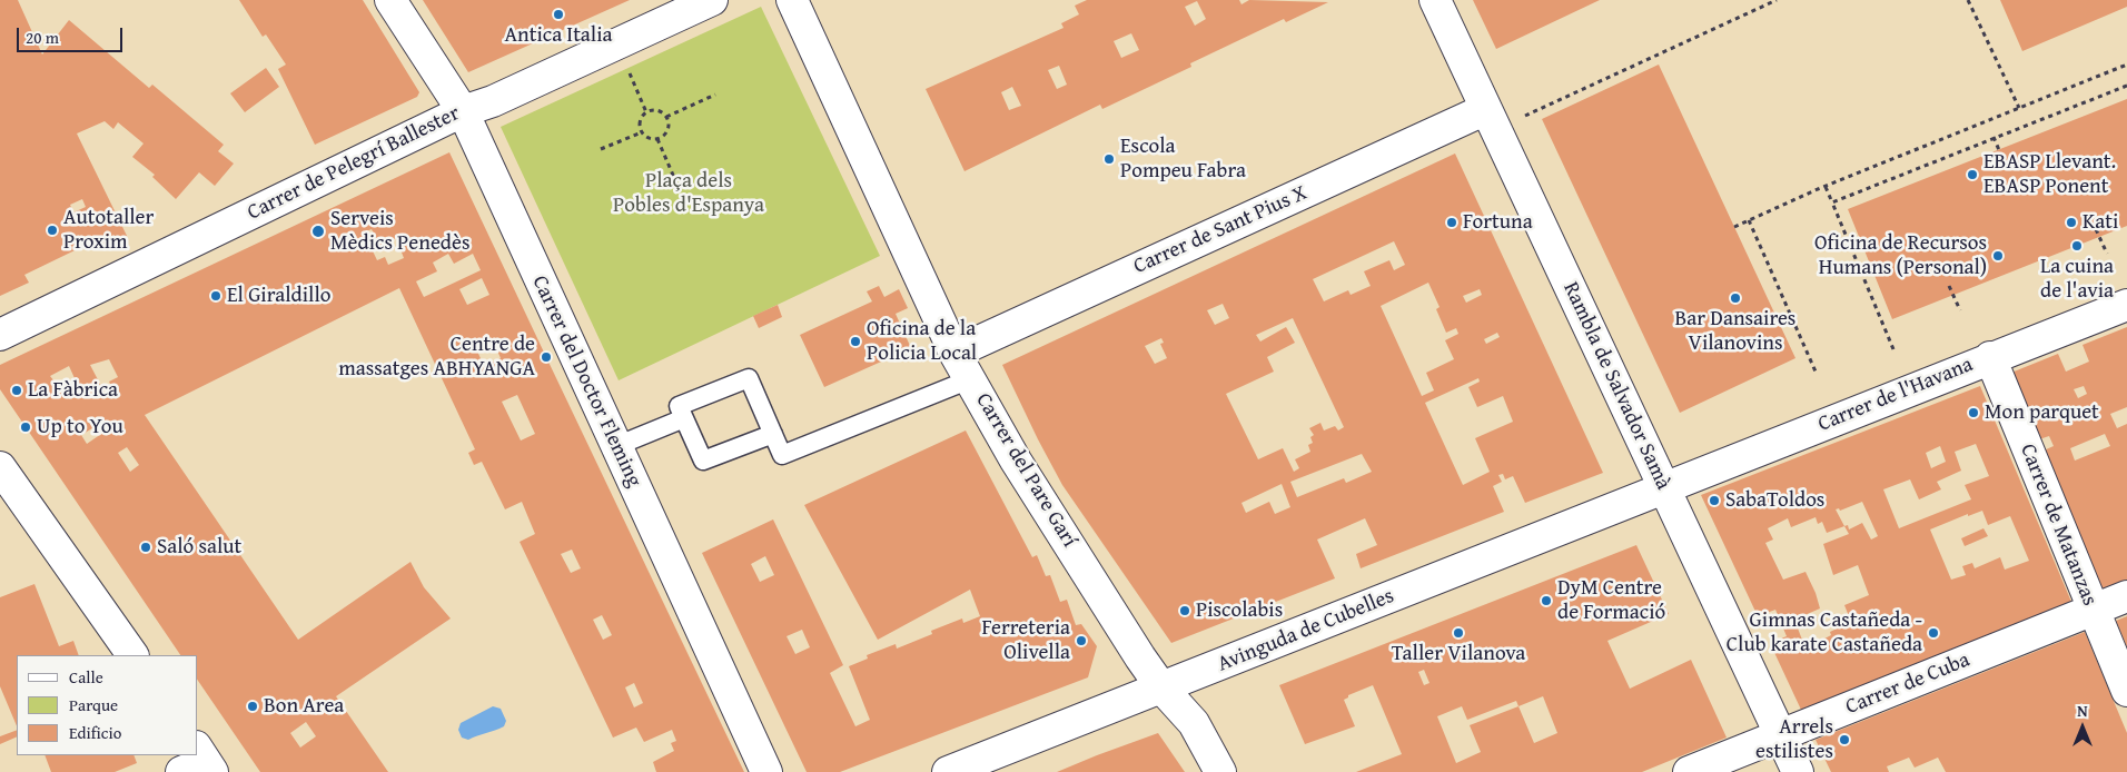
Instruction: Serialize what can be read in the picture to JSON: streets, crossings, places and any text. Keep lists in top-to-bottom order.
{
  "streets": {
    "street": [
      "Carrer de Pelegrí Ballester",
      "Carrer de Sant Pius X",
      "Carrer del Doctor Fleming",
      "Rambla de Salvador Samà",
      "Carrer de l'Havana",
      "Carrer del Pare Garí",
      "Carrer de Matanzas",
      "Avinguda de Cubelles",
      "Carrer de Cuba"
    ]
  },
  "crossings": [
    ["Carrer de Pelegrí Ballester", "Carrer del Doctor Fleming"],
    ["Carrer de Sant Pius X", "Rambla de Salvador Samà"],
    ["Carrer de Sant Pius X", "Carrer del Pare Garí"],
    ["Rambla de Salvador Samà", "Carrer de l'Havana"],
    ["Rambla de Salvador Samà", "Avinguda de Cubelles"],
    ["Rambla de Salvador Samà", "Carrer de Cuba"],
    ["Carrer de l'Havana", "Carrer de Matanzas"],
    ["Carrer de l'Havana", "Avinguda de Cubelles"],
    ["Carrer del Pare Garí", "Avinguda de Cubelles"],
    ["Carrer de Matanzas", "Carrer de Cuba"]
  ],
  "parks": ["Plaça dels Pobles d'Espanya"],
  "places": [
    "Antica Italia",
    "Escola Pompeu Fabra",
    "EBASP Llevant. EBASP Ponent",
    "Fortuna",
    "Kati",
    "Autotaller Proxim",
    "Serveis Mèdics Penedès",
    "La cuina de l'avia",
    "Oficina de Recursos Humans (Personal)",
    "El Giraldillo",
    "Bar Dansaires Vilanovins",
    "Oficina de la Policia Local",
    "Centre de massatges ABHYANGA",
    "La Fàbrica",
    "Mon parquet",
    "Up to You",
    "SabaToldos",
    "Saló salut",
    "DyM Centre de Formació",
    "Piscolabis",
    "Taller Vilanova",
    "Gimnas Castañeda - Club karate Castañeda",
    "Ferreteria Olivella",
    "Bon Area",
    "Arrels estilistes"
  ],
  "legend": ["Calle", "Parque", "Edificio"],
  "scale_bar": "20 m",
  "north": "top"
}
